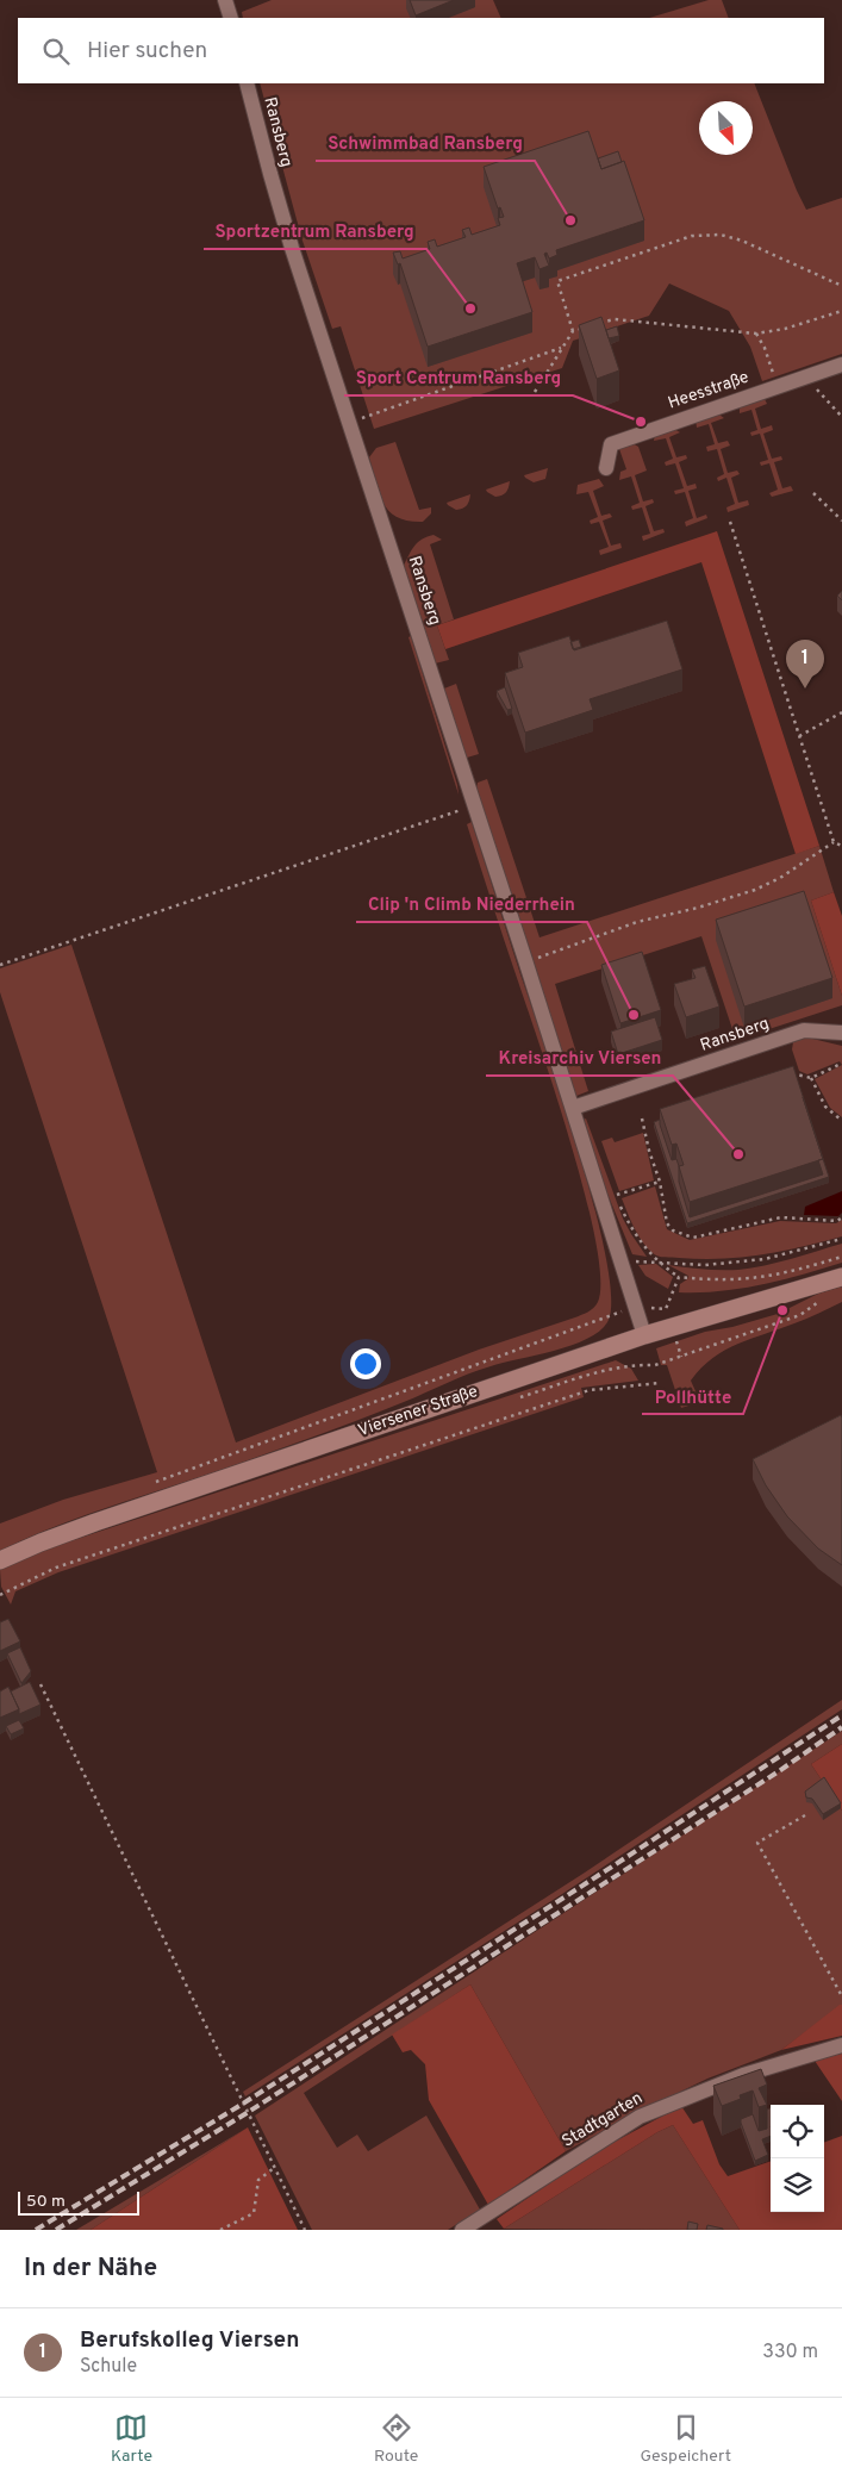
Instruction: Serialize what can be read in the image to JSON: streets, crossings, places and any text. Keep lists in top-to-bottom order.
{
  "streets": {
    "main road": ["Viersener Straße"],
    "street": ["Ransberg", "Heesstraße", "Stadtgarten"]
  },
  "crossings": [
    ["Ransberg", "Viersener Straße"]
  ],
  "places": [
    "Schwimmbad Ransberg",
    "Sportzentrum Ransberg",
    "Sport Centrum Ransberg",
    "Clip 'n Climb Niederrhein",
    "Kreisarchiv Viersen",
    "Pollhütte"
  ],
  "scale_bar": "50 m",
  "north": "bottom right",
  "page": {
    "search": "Hier suchen",
    "pins": "1",
    "scale": "50 m",
    "heading": "In der Nähe",
    "list": [
      {
        "mark": "1",
        "name": "Berufskolleg Viersen",
        "note": "Schule",
        "value": "330 m"
      }
    ],
    "nav": ["Karte", "Route", "Gespeichert"]
  }
}
